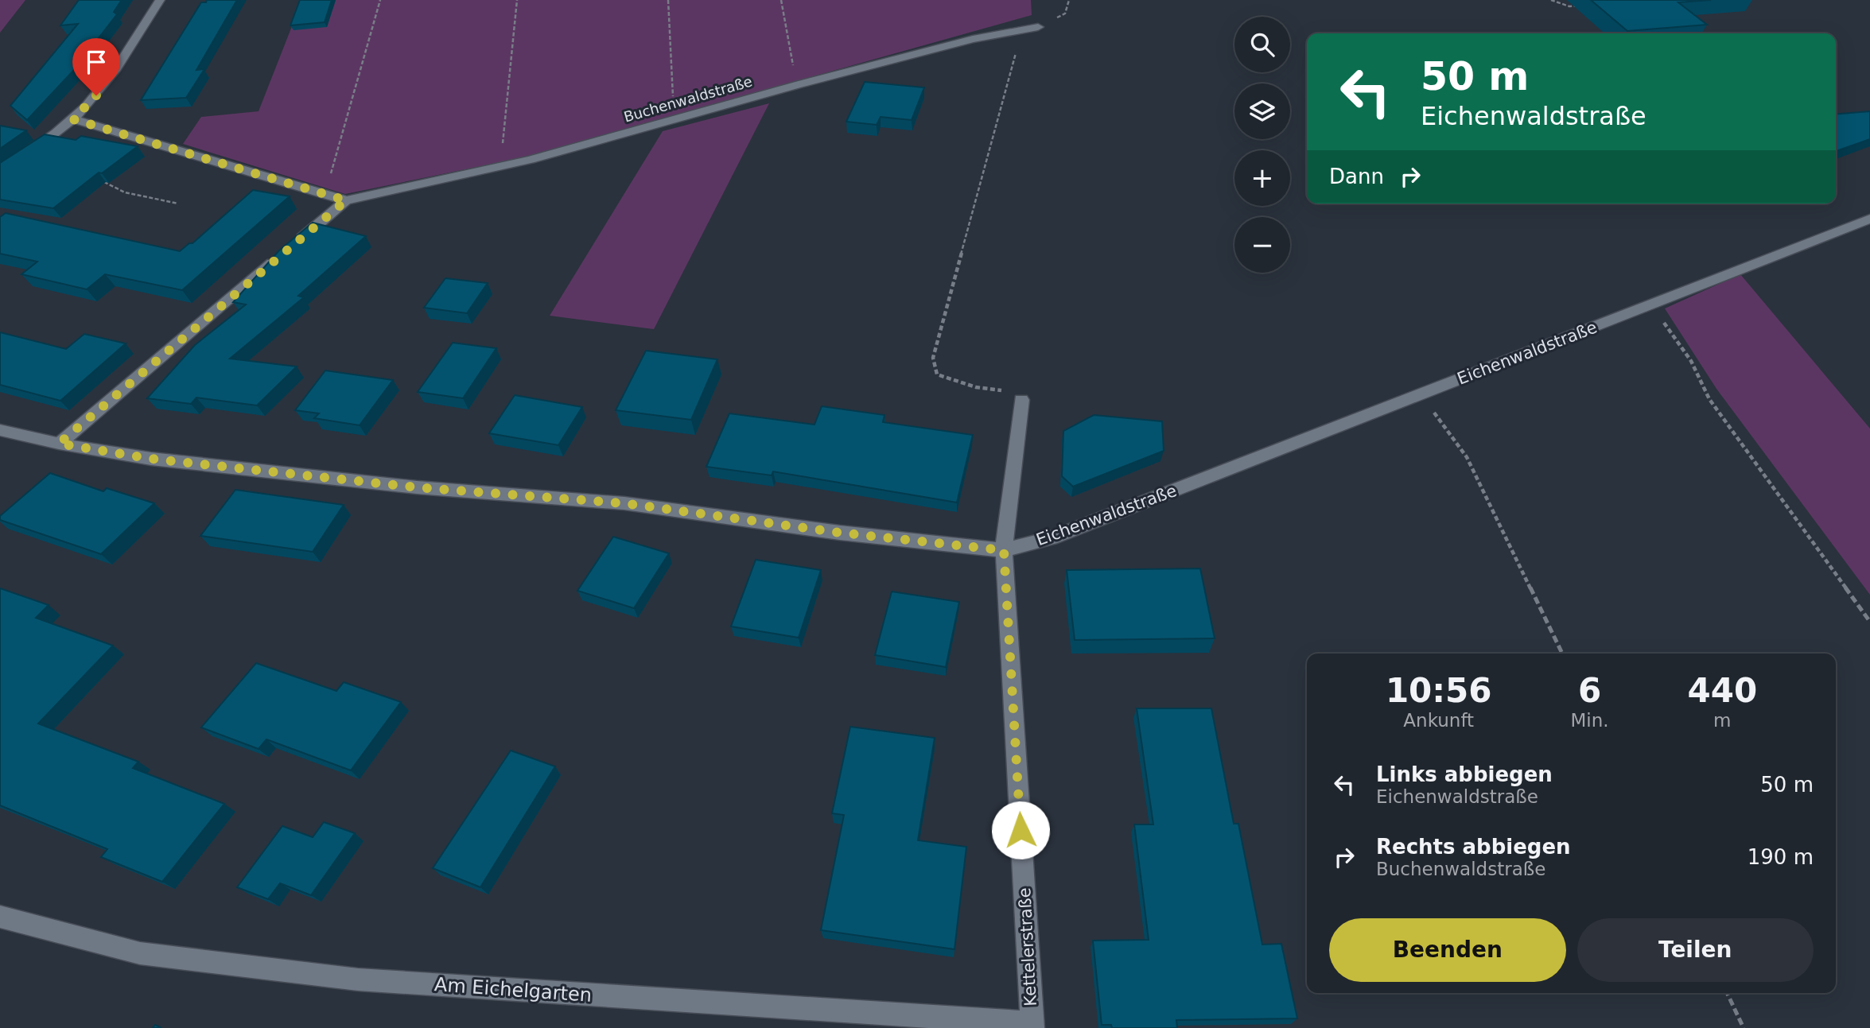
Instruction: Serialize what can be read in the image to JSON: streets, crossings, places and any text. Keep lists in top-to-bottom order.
{
  "streets": {
    "street": [
      "Buchenwaldstraße",
      "Eichenwaldstraße",
      "Kettelerstraße",
      "Am Eichelgarten"
    ]
  },
  "crossings": [
    ["Eichenwaldstraße", "Kettelerstraße"],
    ["Kettelerstraße", "Am Eichelgarten"]
  ],
  "page": {
    "map_buttons": ["+", "−"],
    "turn": ["50 m", "Eichenwaldstraße"],
    "then": "Dann",
    "eta": [
      "10:56",
      "Ankunft",
      "6",
      "Min.",
      "440",
      "m"
    ],
    "list": [
      {
        "name": "Links abbiegen",
        "note": "Eichenwaldstraße",
        "value": "50 m"
      },
      {
        "name": "Rechts abbiegen",
        "note": "Buchenwaldstraße",
        "value": "190 m"
      }
    ],
    "buttons": ["Beenden", "Teilen"]
  }
}
